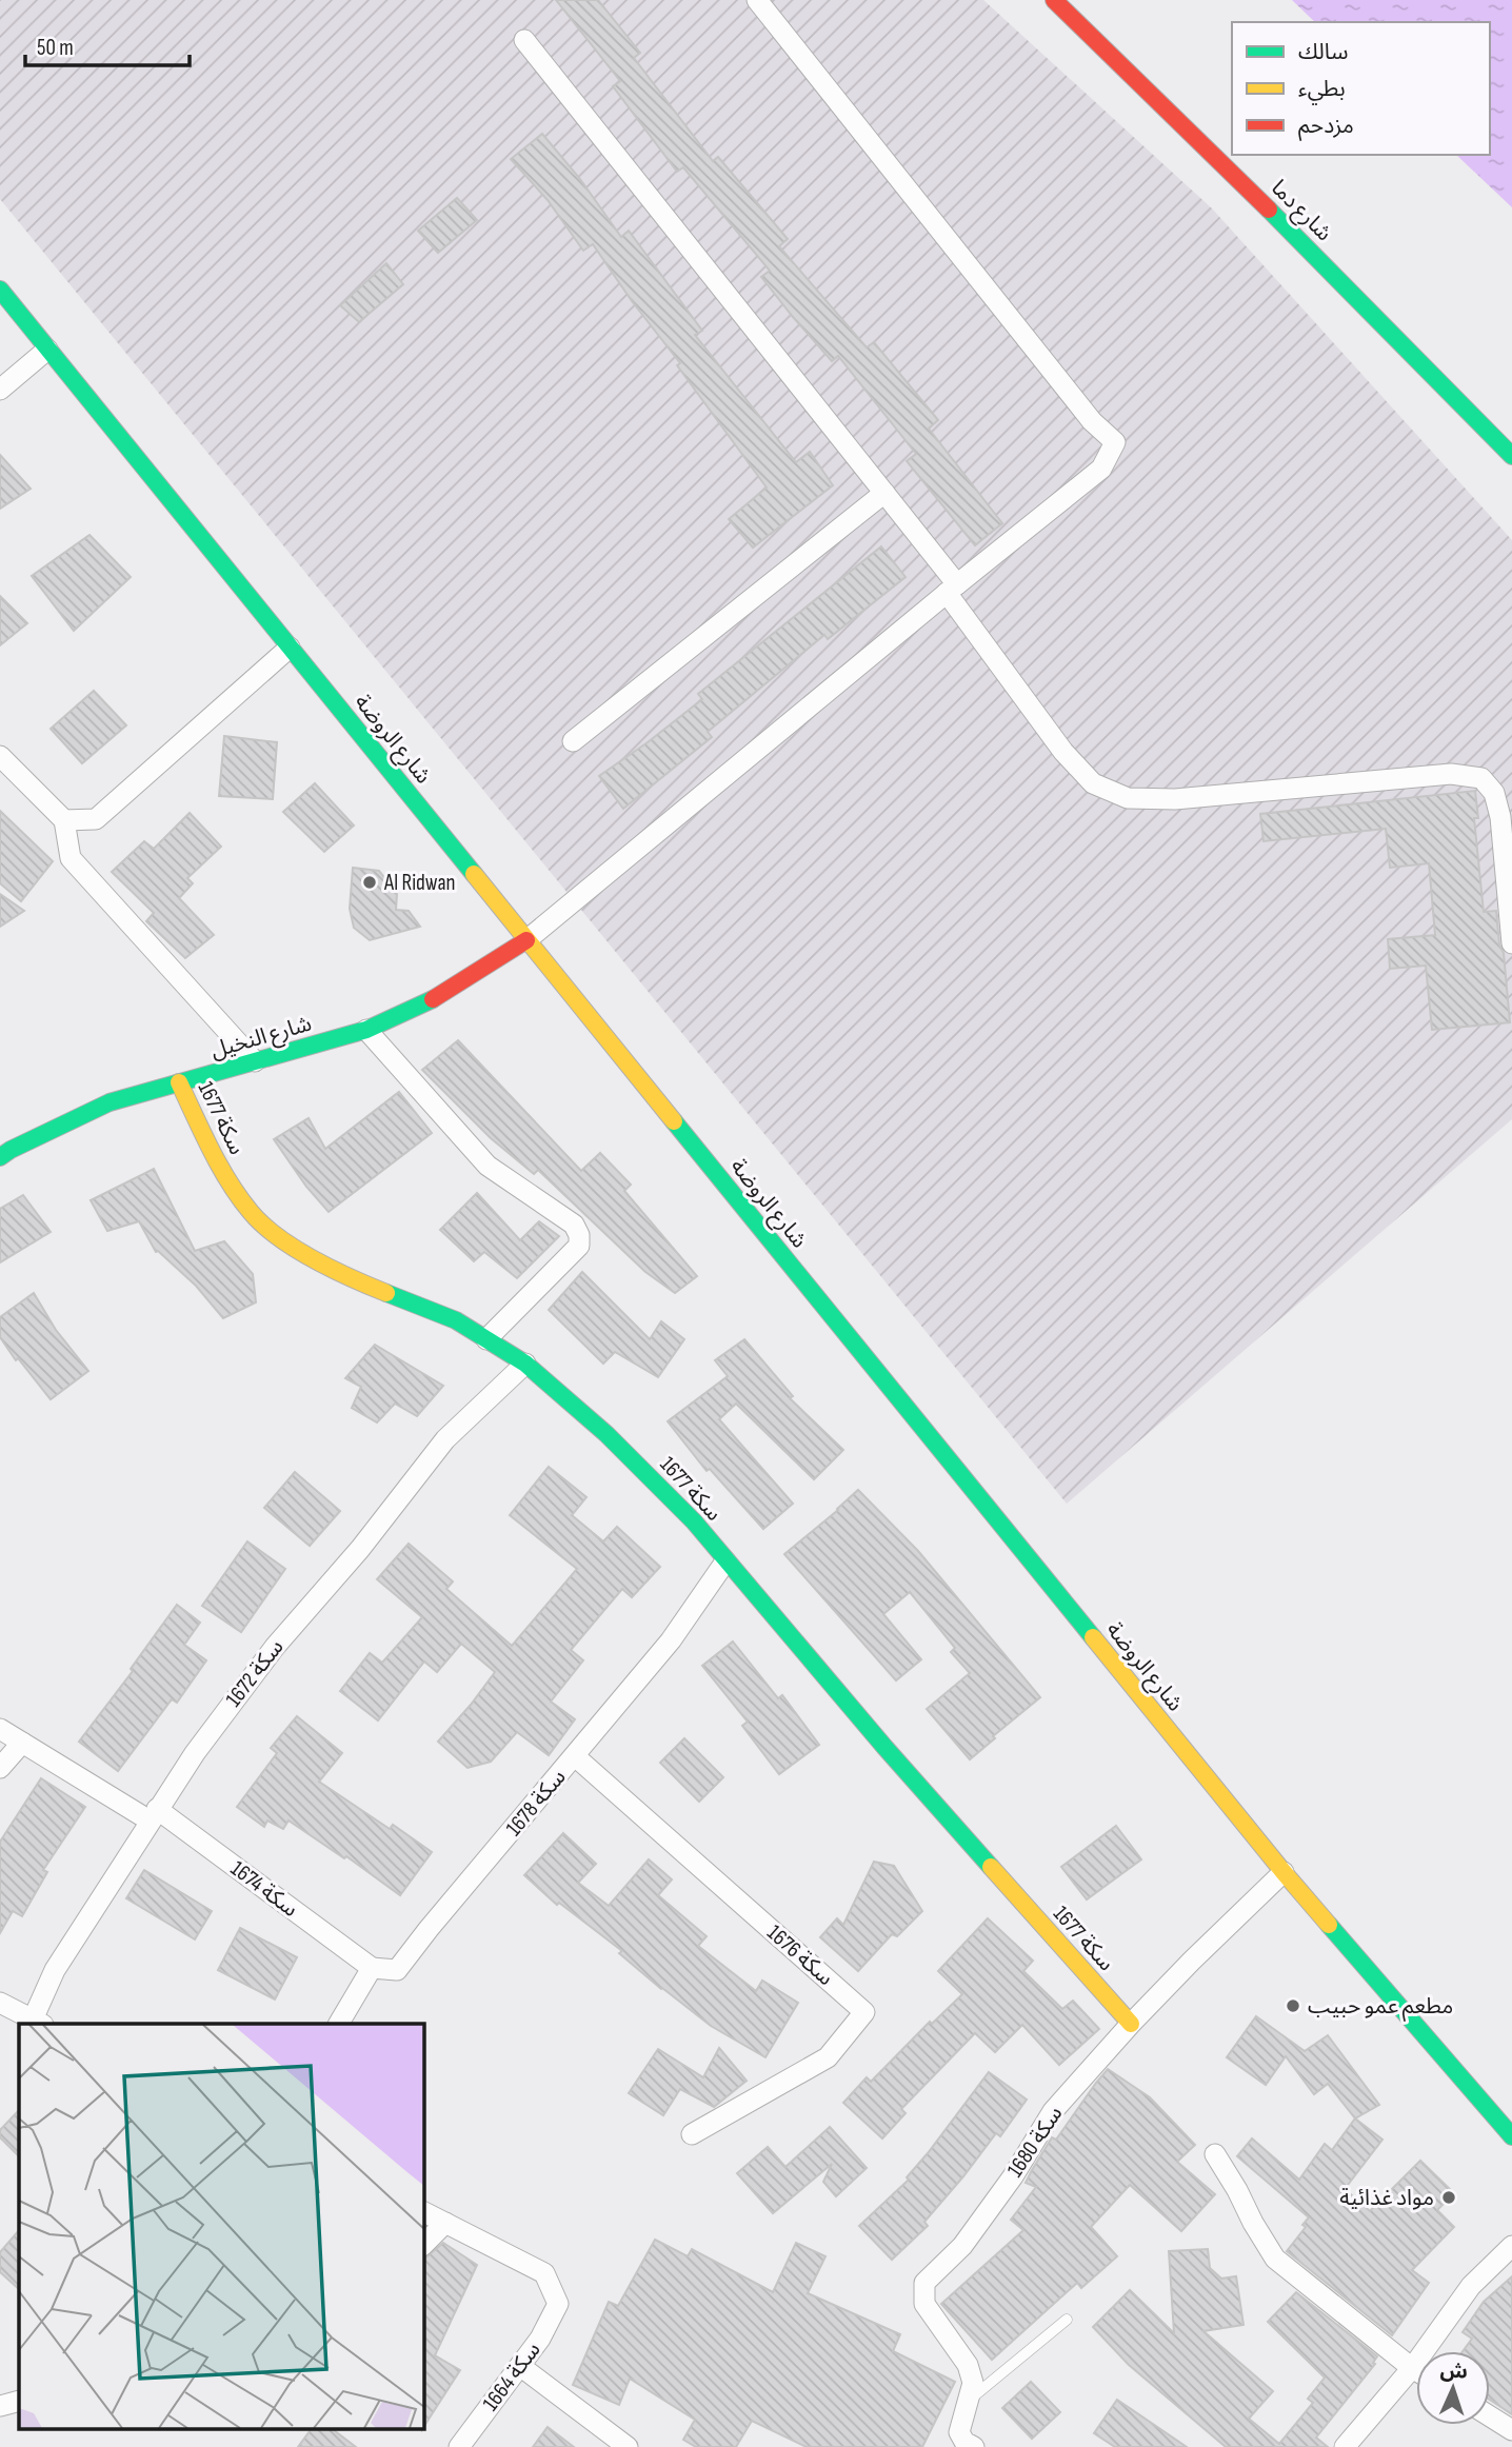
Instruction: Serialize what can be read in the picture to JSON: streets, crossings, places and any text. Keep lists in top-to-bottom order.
{
  "streets": {
    "main road": [
      "شارع دما",
      "شارع الروضة",
      "شارع النخيل",
      "سكة 1677"
    ],
    "street": [
      "سكة 1672",
      "سكة 1678",
      "سكة 1674",
      "سكة 1676",
      "سكة 1680",
      "سكة 1664"
    ]
  },
  "crossings": [
    ["شارع الروضة", "شارع النخيل"],
    ["شارع الروضة", "سكة 1680"],
    ["شارع النخيل", "سكة 1677"],
    ["سكة 1677", "سكة 1672"],
    ["سكة 1677", "سكة 1678"],
    ["سكة 1677", "سكة 1680"],
    ["سكة 1672", "سكة 1674"],
    ["سكة 1678", "سكة 1674"],
    ["سكة 1678", "سكة 1676"]
  ],
  "places": ["Al Ridwan", "مطعم عمو حبيب", "مواد غذائية"],
  "legend": ["سالك", "بطيء", "مزدحم"],
  "scale_bar": "50 m",
  "north": "top"
}
